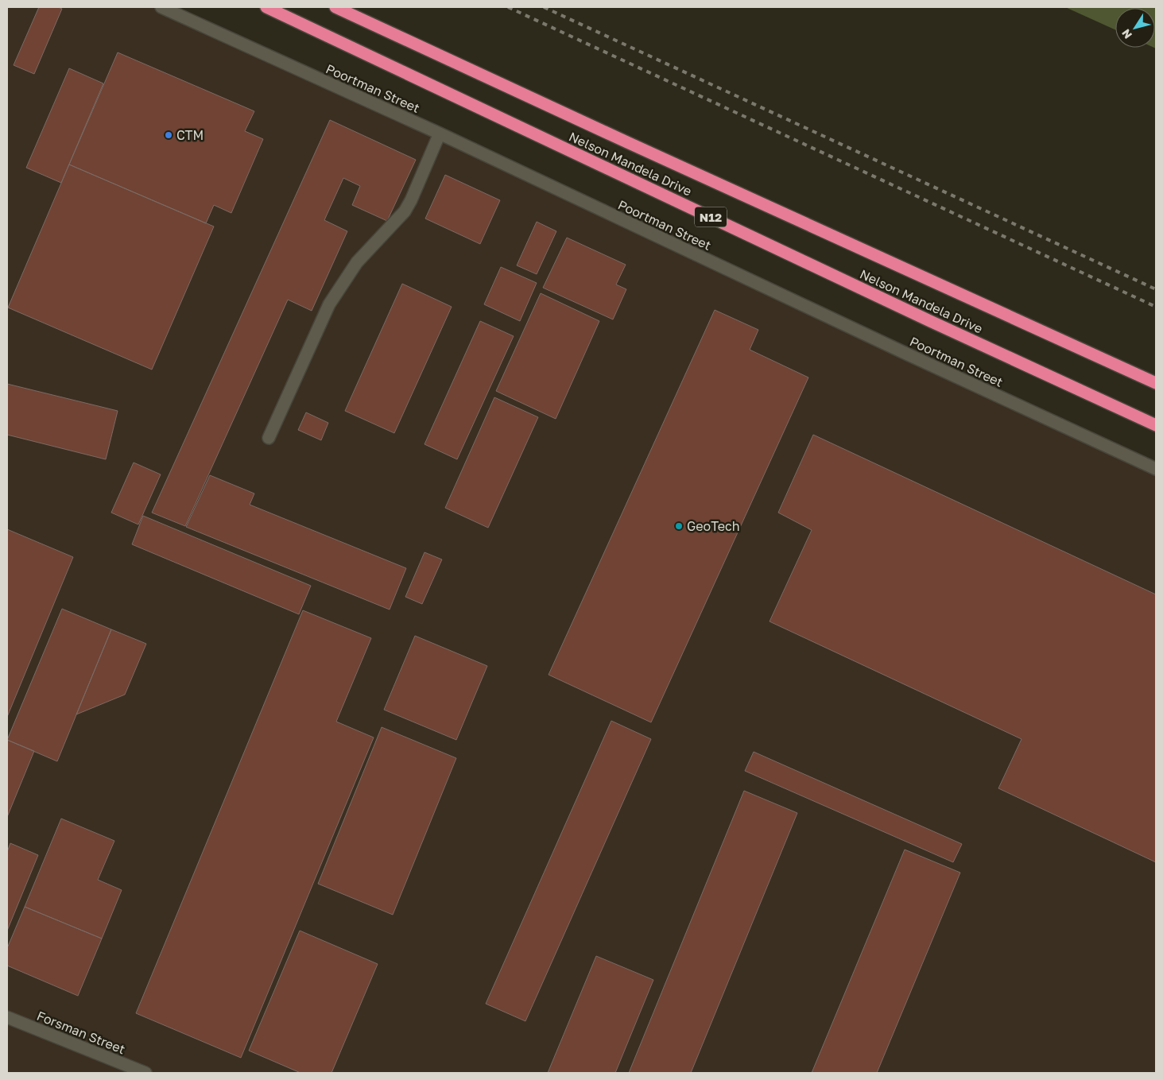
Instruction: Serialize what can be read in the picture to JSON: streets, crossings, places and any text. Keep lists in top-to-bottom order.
{
  "streets": {
    "highway": ["Nelson Mandela Drive", "N12"],
    "street": ["Poortman Street", "Forsman Street"]
  },
  "places": ["CTM", "GeoTech"],
  "north": "bottom left"
}
